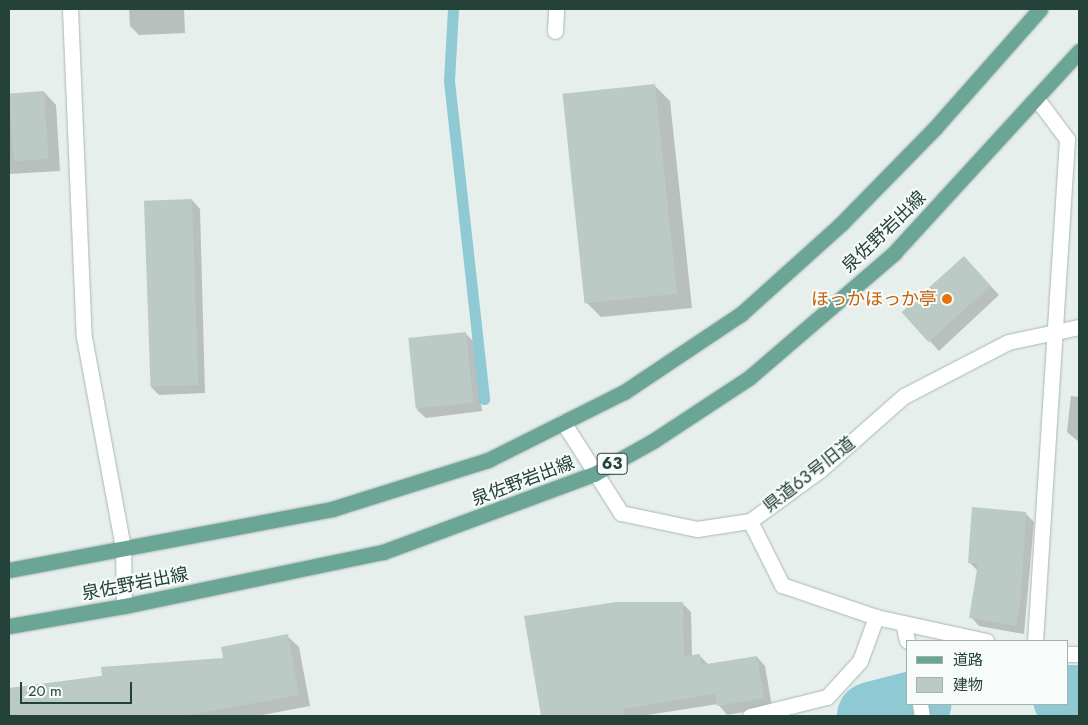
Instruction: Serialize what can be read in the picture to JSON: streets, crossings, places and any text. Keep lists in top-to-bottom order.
{
  "streets": {
    "main road": ["泉佐野岩出線", "63"],
    "street": ["県道63号旧道"]
  },
  "crossings": [
    ["泉佐野岩出線", "県道63号旧道"]
  ],
  "places": ["ほっかほっか亭"],
  "legend": ["道路", "建物"],
  "scale_bar": "20 m"
}
